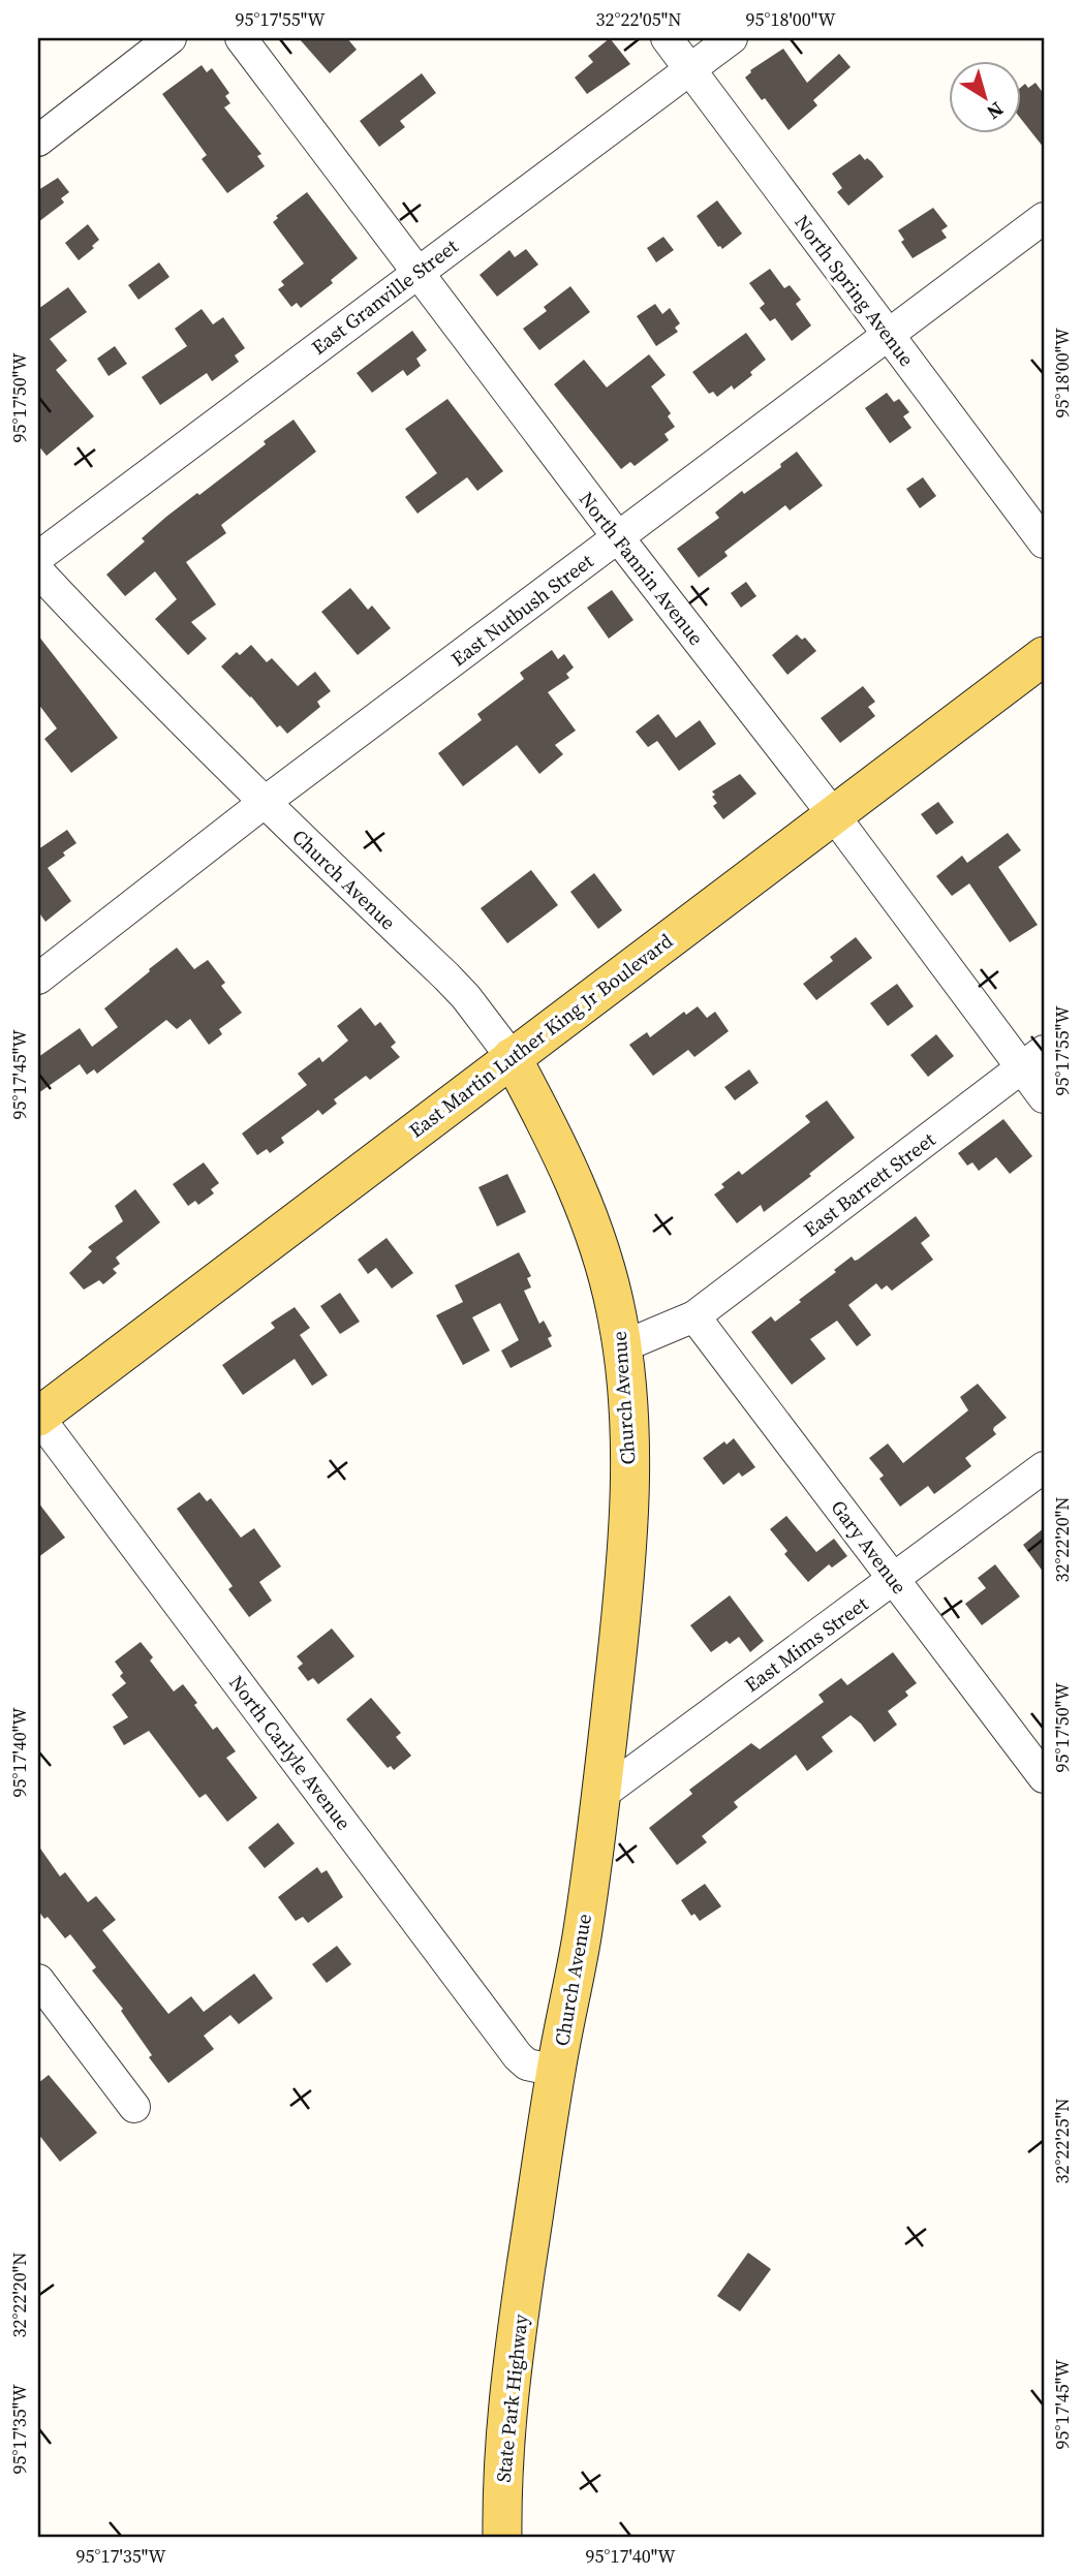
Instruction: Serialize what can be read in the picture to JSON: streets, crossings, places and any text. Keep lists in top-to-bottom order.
{
  "streets": {
    "main road": ["Church Avenue", "East Martin Luther King Jr Boulevard", "State Park Highway"],
    "street": [
      "North Spring Avenue",
      "East Granville Street",
      "North Fannin Avenue",
      "East Nutbush Street",
      "East Barrett Street",
      "Gary Avenue",
      "East Mims Street",
      "North Carlyle Avenue"
    ]
  },
  "crossings": [
    ["North Spring Avenue", "East Granville Street"],
    ["North Spring Avenue", "East Nutbush Street"],
    ["East Granville Street", "North Fannin Avenue"],
    ["North Fannin Avenue", "East Nutbush Street"],
    ["North Fannin Avenue", "East Martin Luther King Jr Boulevard"],
    ["North Fannin Avenue", "East Barrett Street"],
    ["East Nutbush Street", "Church Avenue"],
    ["Church Avenue", "East Martin Luther King Jr Boulevard"],
    ["Church Avenue", "East Barrett Street"],
    ["Church Avenue", "East Mims Street"],
    ["Church Avenue", "North Carlyle Avenue"],
    ["Church Avenue", "State Park Highway"],
    ["East Martin Luther King Jr Boulevard", "North Carlyle Avenue"],
    ["East Barrett Street", "Gary Avenue"],
    ["Gary Avenue", "East Mims Street"]
  ],
  "north": "bottom right",
  "coordinates": [
    "95°17'55\"W",
    "32°22'05\"N",
    "95°18'00\"W",
    "95°17'50\"W",
    "95°17'45\"W",
    "32°22'20\"N",
    "95°17'40\"W",
    "32°22'25\"N",
    "95°17'35\"W"
  ]
}
